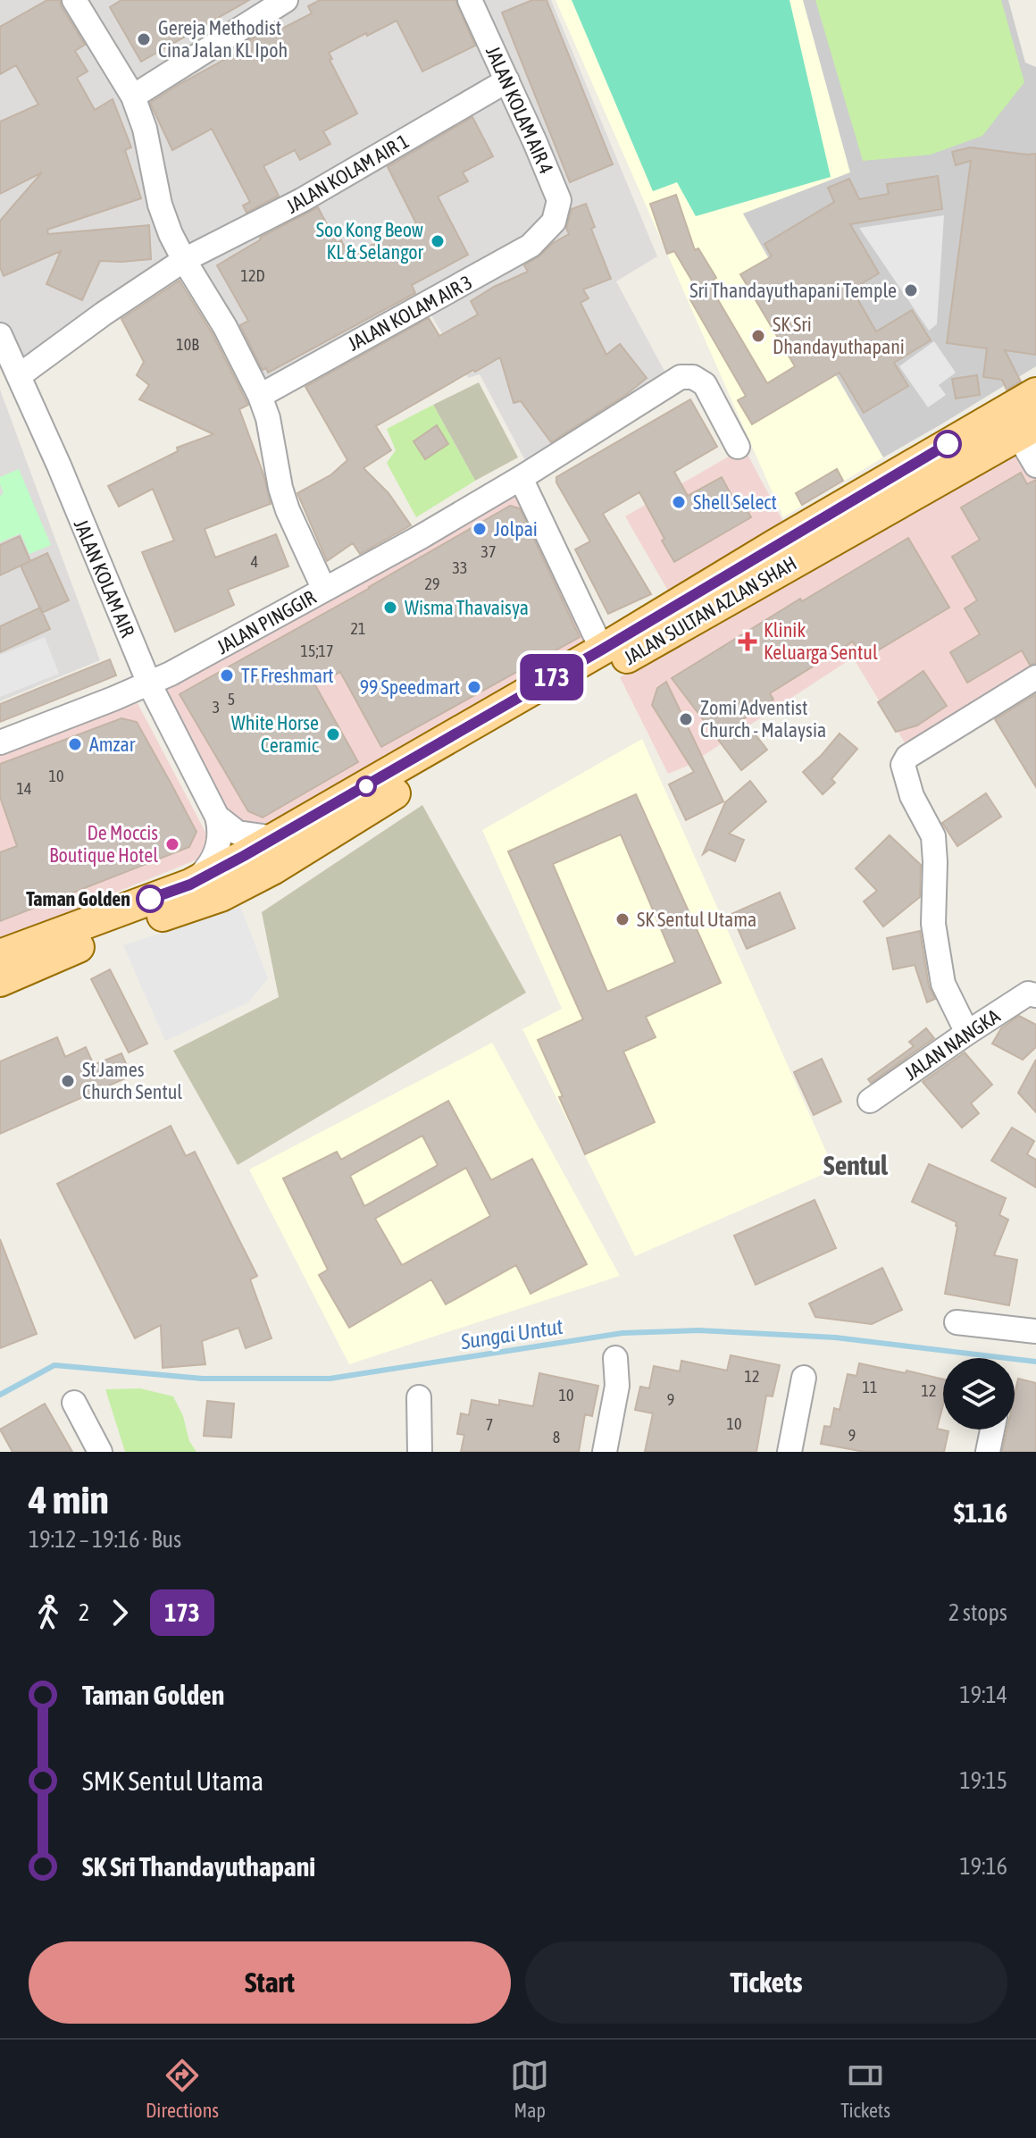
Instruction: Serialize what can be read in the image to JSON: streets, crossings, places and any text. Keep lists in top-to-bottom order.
{
  "streets": {
    "main road": ["JALAN SULTAN AZLAN SHAH"],
    "street": [
      "JALAN KOLAM AIR 4",
      "JALAN KOLAM AIR 1",
      "JALAN KOLAM AIR 3",
      "JALAN KOLAM AIR",
      "JALAN PINGGIR",
      "JALAN NANGKA"
    ]
  },
  "crossings": [
    ["JALAN KOLAM AIR 4", "JALAN KOLAM AIR 1"],
    ["JALAN KOLAM AIR 4", "JALAN KOLAM AIR 3"],
    ["JALAN KOLAM AIR", "JALAN SULTAN AZLAN SHAH"],
    ["JALAN KOLAM AIR", "JALAN PINGGIR"]
  ],
  "districts": ["Sentul"],
  "water": ["Sungai Untut"],
  "places": {
    "other": [
      "Gereja Methodist Cina Jalan KL Ipoh",
      "Soo Kong Beow KL & Selangor",
      "Sri Thandayuthapani Temple",
      "SK Sri Dhandayuthapani",
      "Shell Select",
      "Jolpai",
      "Wisma Thavaisya",
      "TF Freshmart",
      "99 Speedmart",
      "Zomi Adventist Church - Malaysia",
      "White Horse Ceramic",
      "Amzar",
      "De Moccis Boutique Hotel",
      "Taman Golden",
      "SK Sentul Utama",
      "St James Church Sentul"
    ],
    "health": ["Klinik Keluarga Sentul"]
  },
  "lines": ["bus line 173"],
  "house_numbers": [
    "12D",
    "10B",
    "37",
    "4",
    "33",
    "29",
    "21",
    "15;17",
    "5",
    "3",
    "10",
    "14",
    "12",
    "11",
    "12",
    "10",
    "9",
    "10",
    "7",
    "9",
    "8"
  ],
  "page": {
    "on_map": "173",
    "heading": ["4 min", "19:12 – 19:16 · Bus", "$1.16"],
    "legs": ["2", "173", "2 stops"],
    "list": [
      {
        "name": "Taman Golden",
        "value": "19:14"
      },
      {
        "name": "SMK Sentul Utama",
        "value": "19:15"
      },
      {
        "name": "SK Sri Thandayuthapani",
        "value": "19:16"
      }
    ],
    "buttons": ["Start", "Tickets"],
    "tabs": ["Directions", "Map", "Tickets"]
  }
}
